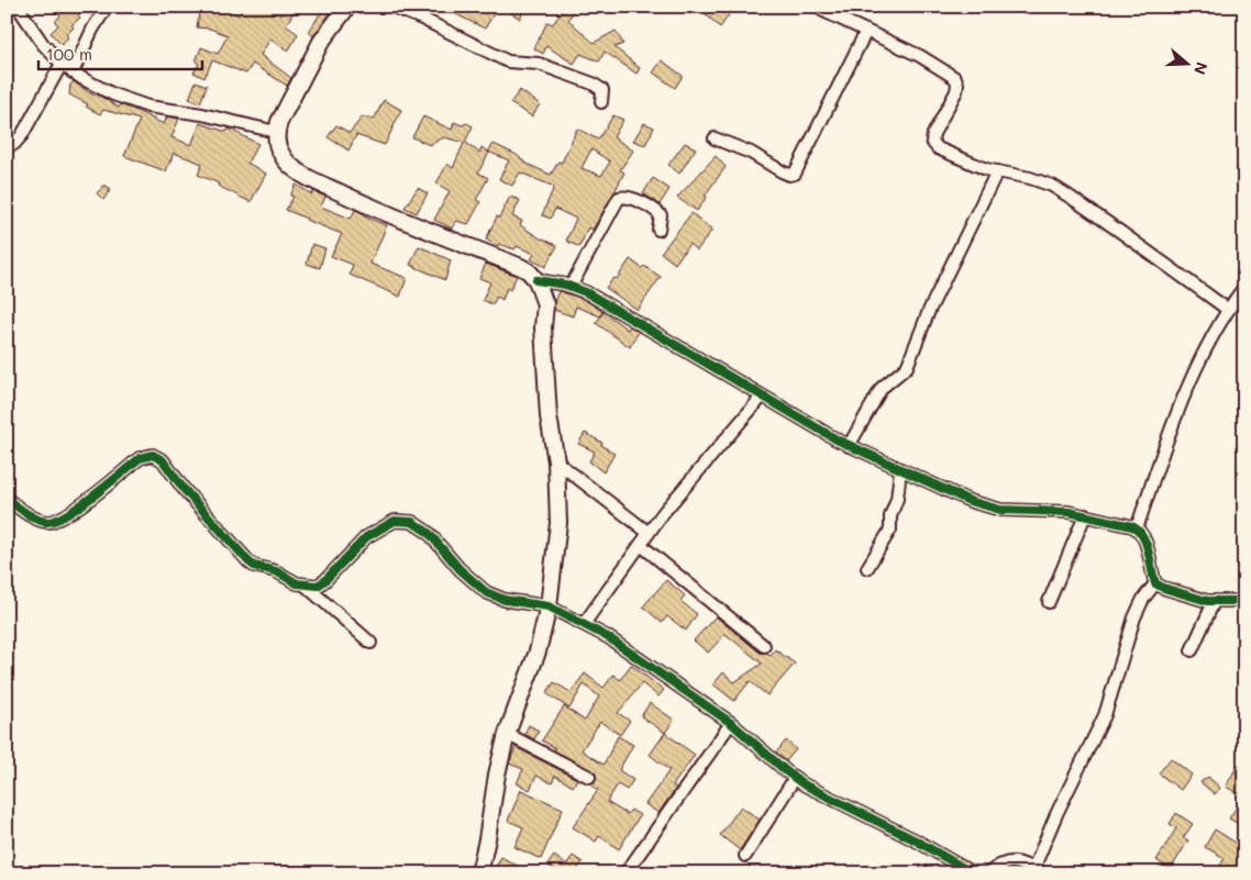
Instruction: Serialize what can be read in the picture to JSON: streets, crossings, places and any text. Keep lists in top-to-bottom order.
{
  "scale_bar": "100 m",
  "north": "right"
}
